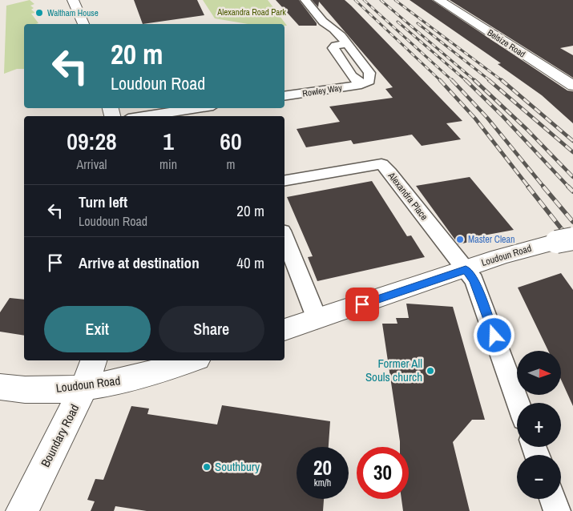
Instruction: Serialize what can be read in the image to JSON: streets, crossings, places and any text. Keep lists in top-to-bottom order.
{
  "streets": {
    "street": [
      "Belsize Road",
      "Rowley Way",
      "Alexandra Place",
      "Loudoun Road",
      "Boundary Road"
    ]
  },
  "crossings": [
    ["Alexandra Place", "Loudoun Road"],
    ["Loudoun Road", "Boundary Road"]
  ],
  "parks": ["Alexandra Road Park"],
  "places": [
    "Waltham House",
    "Master Clean",
    "Former All Souls church",
    "Southbury"
  ],
  "north": "right",
  "page": {
    "turn": ["20 m", "Loudoun Road"],
    "eta": [
      "09:28",
      "Arrival",
      "1",
      "min",
      "60",
      "m"
    ],
    "list": [
      {
        "name": "Turn left",
        "note": "Loudoun Road",
        "value": "20 m"
      },
      {
        "name": "Arrive at destination",
        "value": "40 m"
      }
    ],
    "buttons": ["Exit", "Share"],
    "map_buttons": ["+", "−"],
    "speed": "20 km/h",
    "limit": "30"
  }
}
